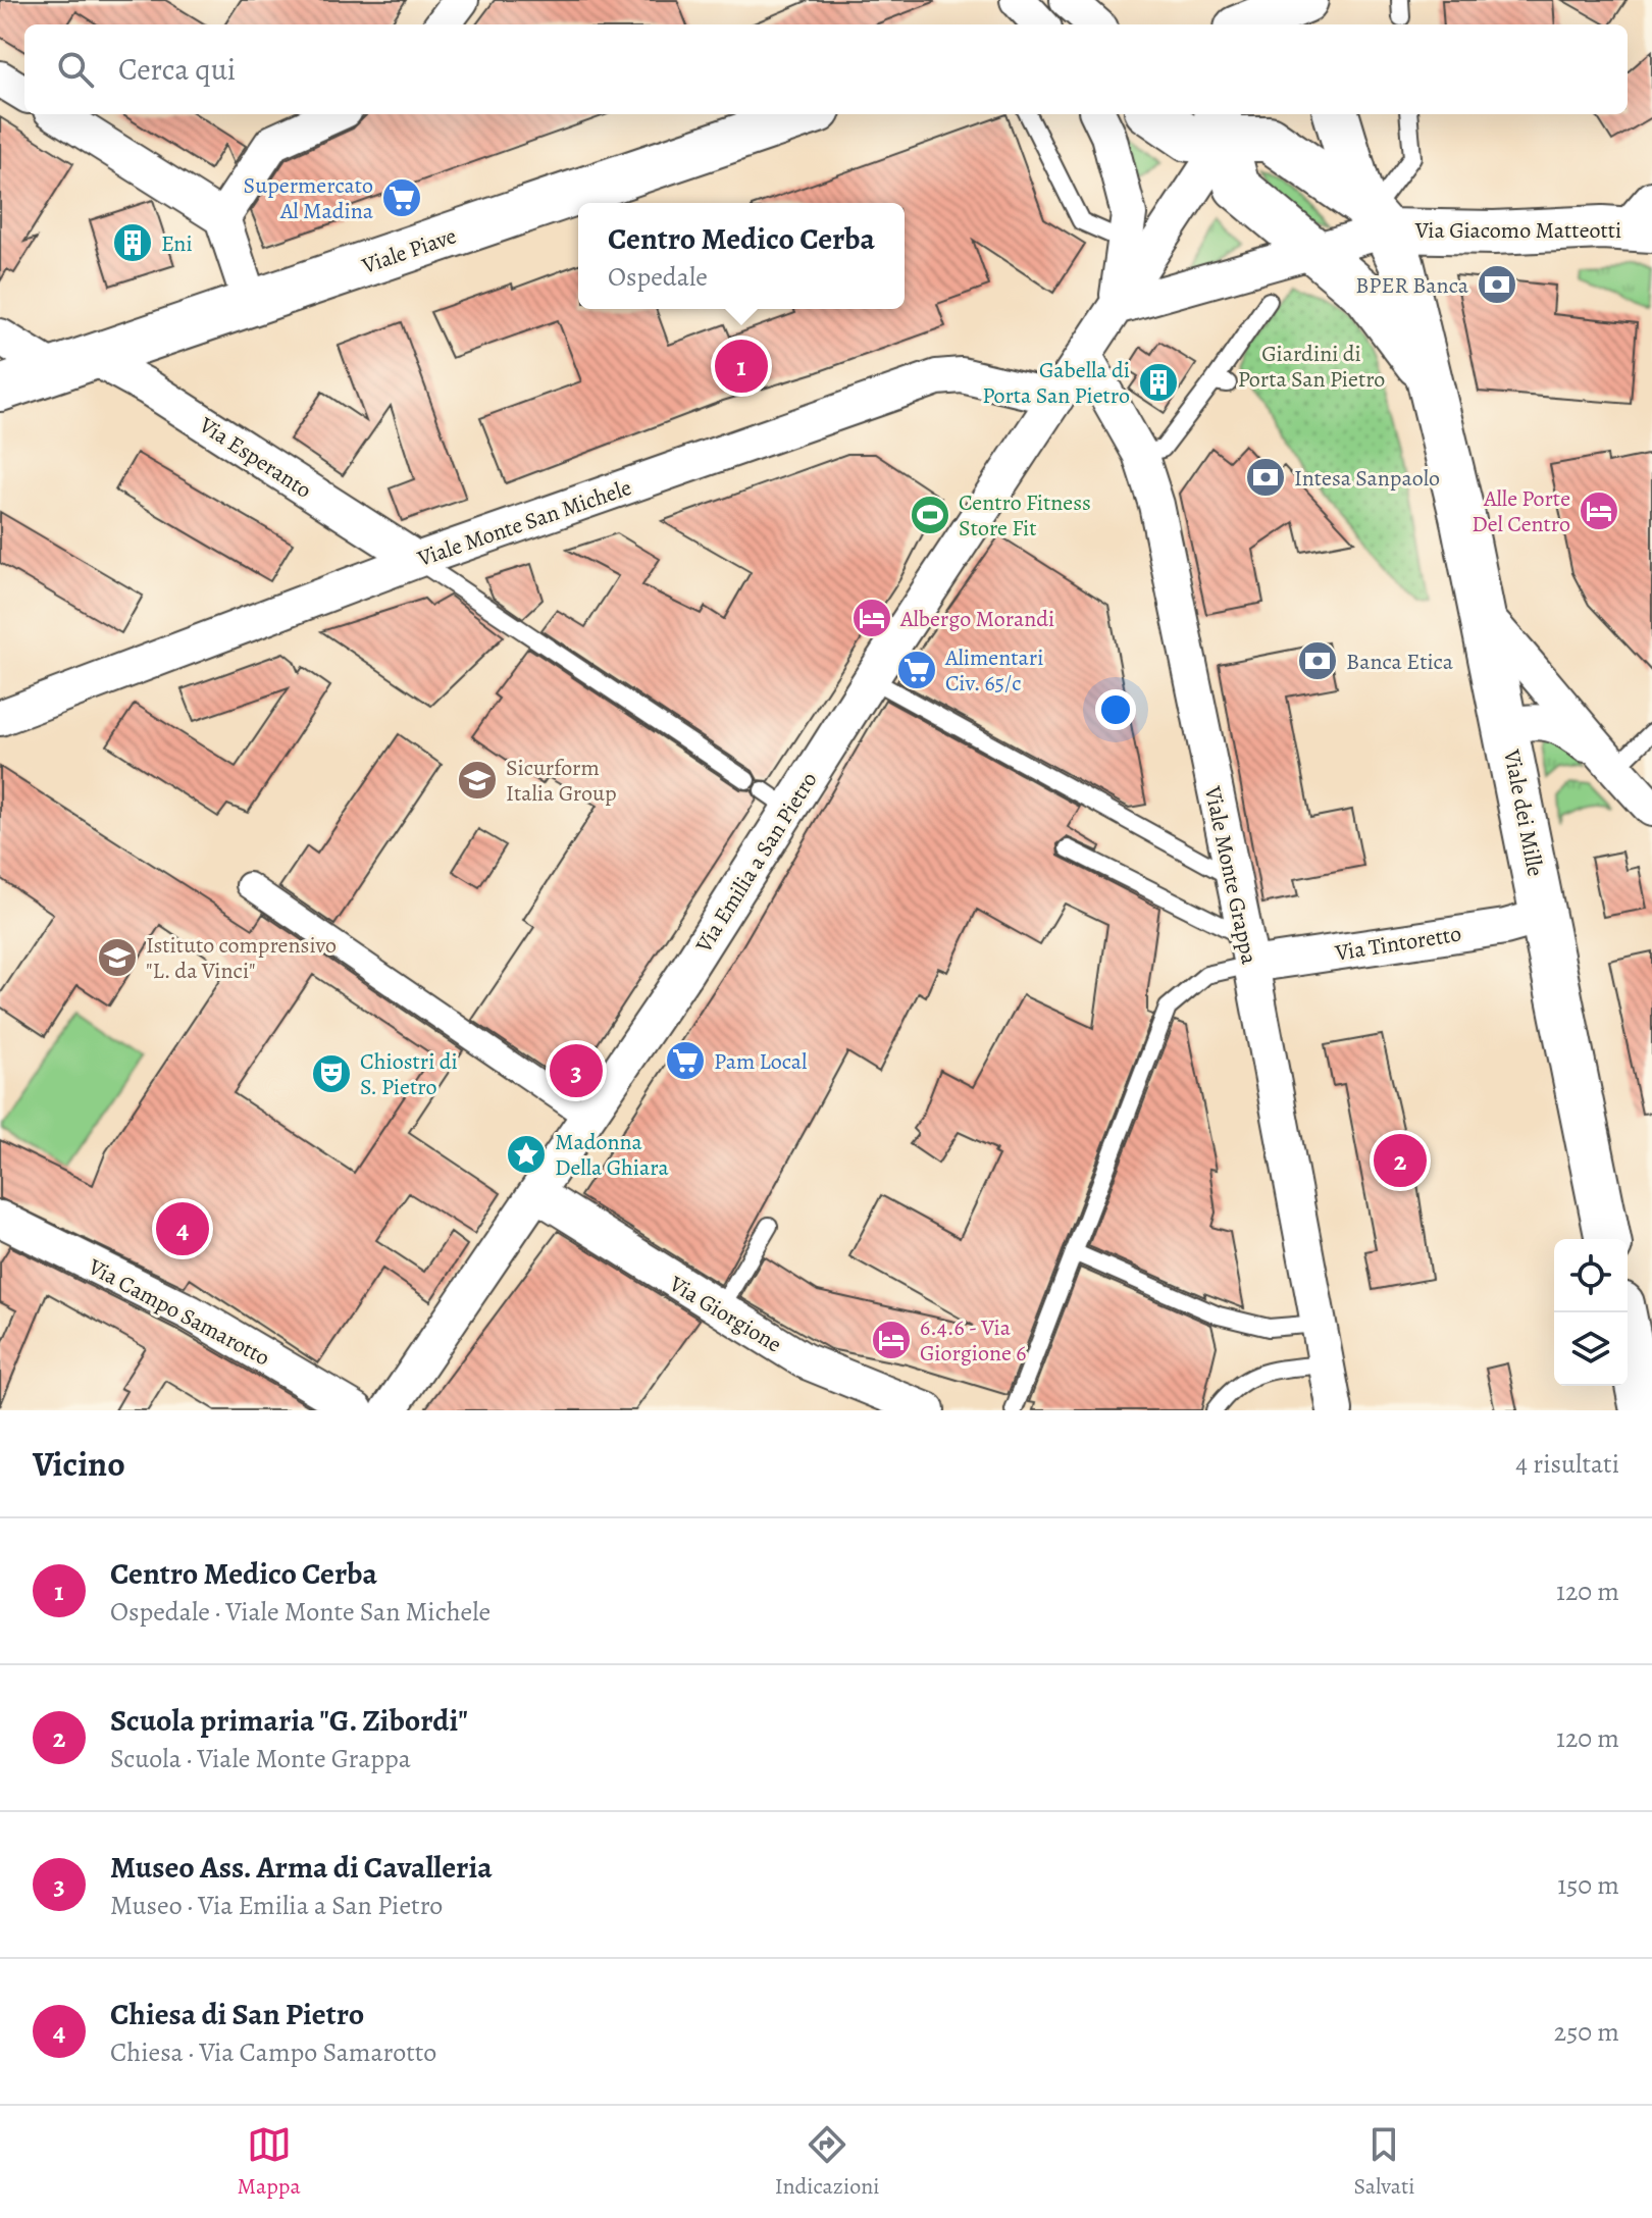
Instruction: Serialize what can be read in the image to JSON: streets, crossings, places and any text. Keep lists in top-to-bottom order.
{
  "streets": {
    "main road": ["Viale Piave", "Viale dei Mille"],
    "street": [
      "Via Giacomo Matteotti",
      "Via Esperanto",
      "Viale Monte San Michele",
      "Via Emilia a San Pietro",
      "Viale Monte Grappa",
      "Via Tintoretto",
      "Via Campo Samarotto",
      "Via Giorgione"
    ]
  },
  "crossings": [
    ["Via Giacomo Matteotti", "Viale dei Mille"],
    ["Viale Piave", "Via Esperanto"],
    ["Via Esperanto", "Viale Monte San Michele"],
    ["Viale Monte San Michele", "Via Emilia a San Pietro"],
    ["Viale dei Mille", "Via Emilia a San Pietro"],
    ["Viale dei Mille", "Via Tintoretto"],
    ["Via Emilia a San Pietro", "Viale Monte Grappa"],
    ["Via Emilia a San Pietro", "Via Giorgione"],
    ["Viale Monte Grappa", "Via Tintoretto"]
  ],
  "parks": ["Giardini di Porta San Pietro"],
  "places": {
    "supermarket": ["Supermercato Al Madina", "Alimentari Civ. 65/c", "Pam Local"],
    "building": ["Eni", "Gabella di Porta San Pietro"],
    "bank": ["BPER Banca", "Intesa Sanpaolo", "Banca Etica"],
    "hotel": ["Alle Porte Del Centro", "Albergo Morandi", "6.4.6 - Via Giorgione 6"],
    "sports": ["Centro Fitness Store Fit"],
    "school or university": ["Sicurform Italia Group", "Istituto comprensivo \"L. da Vinci\""],
    "theatre": ["Chiostri di S. Pietro"],
    "place": ["Madonna Della Ghiara"]
  },
  "page": {
    "search": "Cerca qui",
    "popup": ["Centro Medico Cerba", "Ospedale"],
    "pins": [
      "1",
      "3",
      "2",
      "4"
    ],
    "heading": ["Vicino", "4 risultati"],
    "list": [
      {
        "mark": "1",
        "name": "Centro Medico Cerba",
        "note": "Ospedale · Viale Monte San Michele",
        "value": "120 m"
      },
      {
        "mark": "2",
        "name": "Scuola primaria \"G. Zibordi\"",
        "note": "Scuola · Viale Monte Grappa",
        "value": "120 m"
      },
      {
        "mark": "3",
        "name": "Museo Ass. Arma di Cavalleria",
        "note": "Museo · Via Emilia a San Pietro",
        "value": "150 m"
      },
      {
        "mark": "4",
        "name": "Chiesa di San Pietro",
        "note": "Chiesa · Via Campo Samarotto",
        "value": "250 m"
      }
    ],
    "nav": ["Mappa", "Indicazioni", "Salvati"]
  }
}
